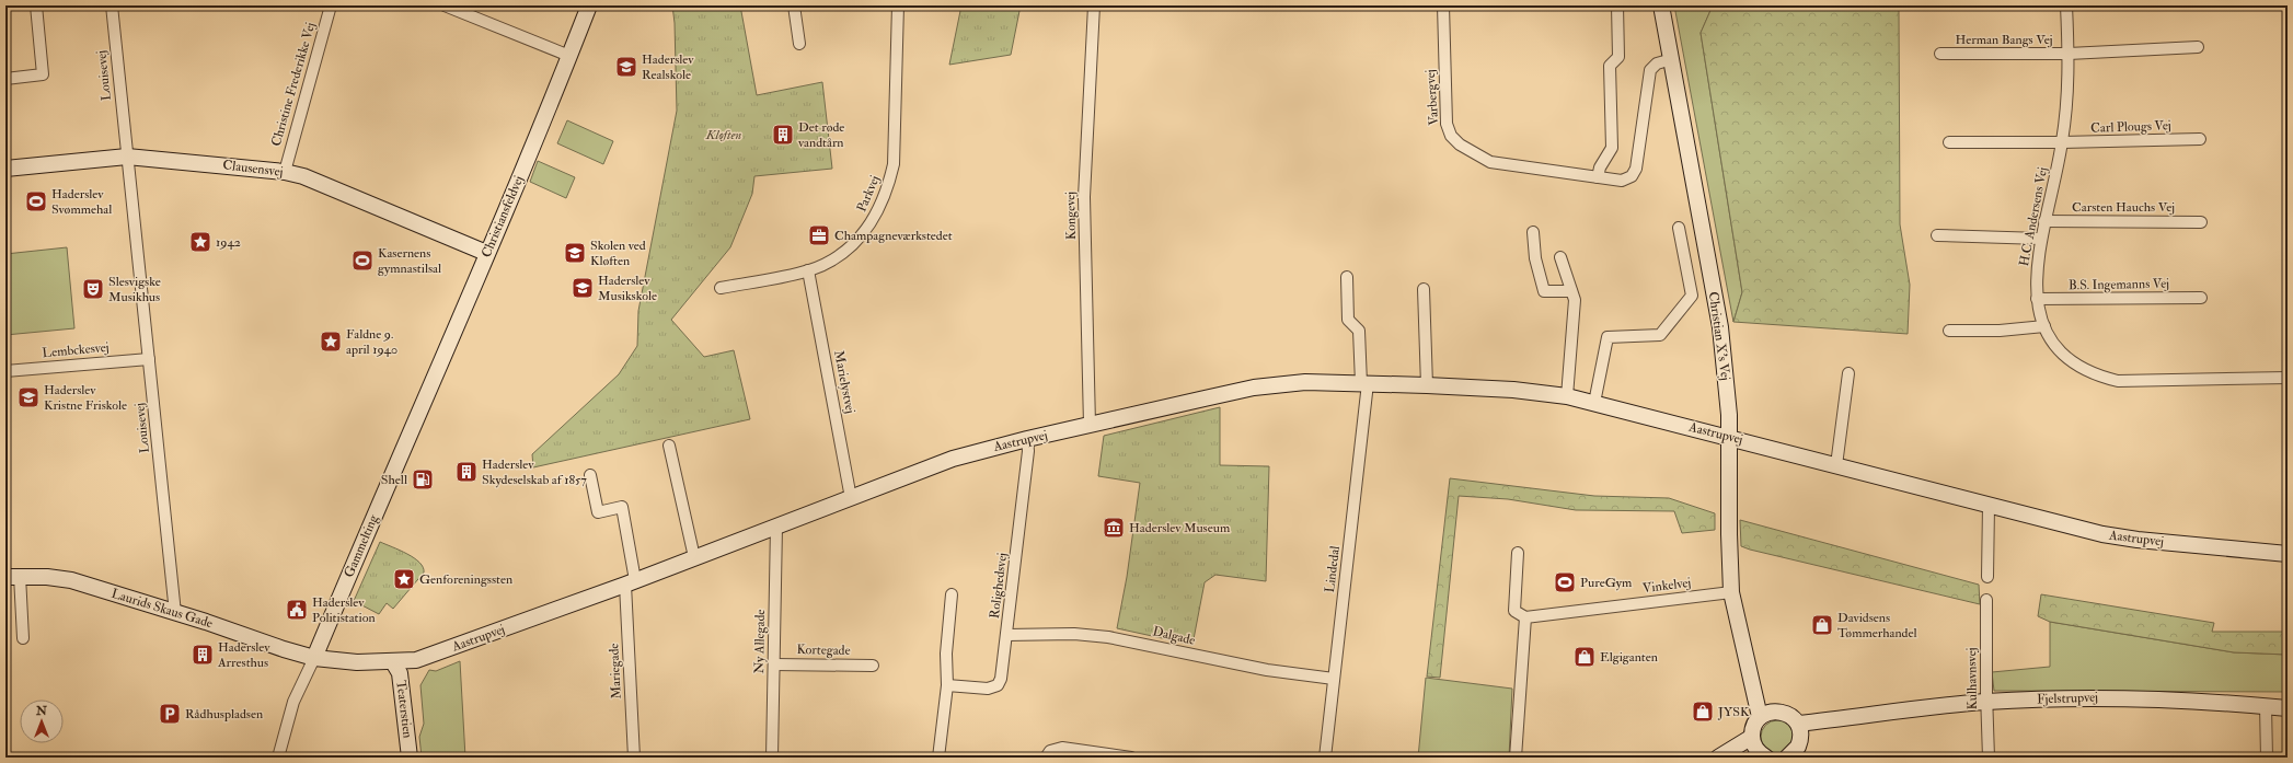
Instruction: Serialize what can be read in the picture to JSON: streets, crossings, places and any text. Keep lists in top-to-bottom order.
{
  "streets": {
    "street": [
      "Herman Bangs Vej",
      "Louisevej",
      "Christine Frederikke Vej",
      "Varbergvej",
      "Carl Plougs Vej",
      "Clausensvej",
      "Parkvej",
      "Carsten Hauchs Vej",
      "Kongevej",
      "Christiansfeldvej",
      "H.C. Andersens Vej",
      "B.S. Ingemanns Vej",
      "Christian X's Vej",
      "Lembckesvej",
      "Marielystvej",
      "Aastrupvej",
      "Gammelting",
      "Lindedal",
      "Rolighedsvej",
      "Vinkelvej",
      "Laurids Skaus Gade",
      "Dalgade",
      "Ny Allegade",
      "Kortegade",
      "Mariegade",
      "Kulhavnsvej",
      "Fjelstrupvej",
      "Teaterstien"
    ]
  },
  "crossings": [
    ["Herman Bangs Vej", "H.C. Andersens Vej"],
    ["Louisevej", "Clausensvej"],
    ["Louisevej", "Lembckesvej"],
    ["Louisevej", "Laurids Skaus Gade"],
    ["Christine Frederikke Vej", "Clausensvej"],
    ["Varbergvej", "Christian X's Vej"],
    ["Carl Plougs Vej", "H.C. Andersens Vej"],
    ["Clausensvej", "Christiansfeldvej"],
    ["Parkvej", "Marielystvej"],
    ["Carsten Hauchs Vej", "H.C. Andersens Vej"],
    ["Kongevej", "Aastrupvej"],
    ["Christiansfeldvej", "Gammelting"],
    ["H.C. Andersens Vej", "B.S. Ingemanns Vej"],
    ["Christian X's Vej", "Aastrupvej"],
    ["Christian X's Vej", "Vinkelvej"],
    ["Marielystvej", "Aastrupvej"],
    ["Aastrupvej", "Gammelting"],
    ["Aastrupvej", "Lindedal"],
    ["Aastrupvej", "Rolighedsvej"],
    ["Aastrupvej", "Laurids Skaus Gade"],
    ["Aastrupvej", "Ny Allegade"],
    ["Aastrupvej", "Mariegade"],
    ["Aastrupvej", "Teaterstien"],
    ["Gammelting", "Laurids Skaus Gade"],
    ["Lindedal", "Dalgade"],
    ["Rolighedsvej", "Dalgade"],
    ["Ny Allegade", "Kortegade"],
    ["Kulhavnsvej", "Fjelstrupvej"]
  ],
  "parks": ["Kløften"],
  "places": {
    "school or university": [
      "Haderslev Realskole",
      "Skolen ved Kløften",
      "Haderslev Musikskole",
      "Haderslev Kristne Friskole"
    ],
    "building": ["Det røde vandtårn", "Haderslev Skydeselskab af 1857", "Haderslev Arresthus"],
    "sports": ["Haderslev Svømmehal", "Kasernens gymnastilsal", "PureGym"],
    "office": ["Champagneværkstedet"],
    "place": ["1942", "Faldne 9. april 1940", "Genforeningssten"],
    "theatre": ["Slesvigske Musikhus"],
    "fuel station": ["Shell"],
    "museum": ["Haderslev Museum"],
    "public building": ["Haderslev Politistation"],
    "shop": ["Davidsens Tømmerhandel", "Elgiganten", "JYSK"],
    "parking": ["Rådhuspladsen"]
  },
  "north": "top"
}
